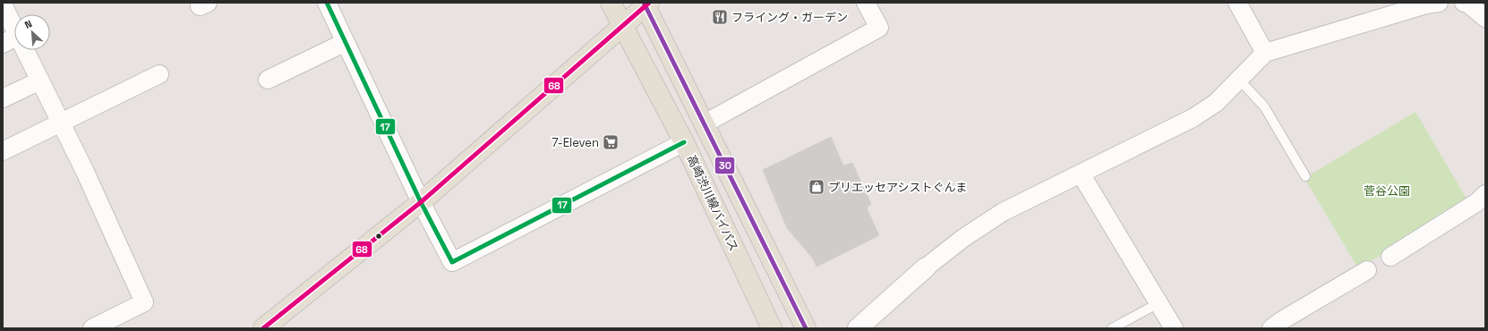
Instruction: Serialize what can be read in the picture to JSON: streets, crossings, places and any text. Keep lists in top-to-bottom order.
{
  "streets": {
    "main road": ["高崎渋川線バイパス"]
  },
  "parks": ["菅谷公園"],
  "places": {
    "restaurant": ["フライング・ガーデン"],
    "supermarket": ["7-Eleven"],
    "shop": ["プリエッセアシストぐんま"]
  },
  "lines": ["transit line 17", "transit line 30", "transit line 68"],
  "north": "top left"
}
